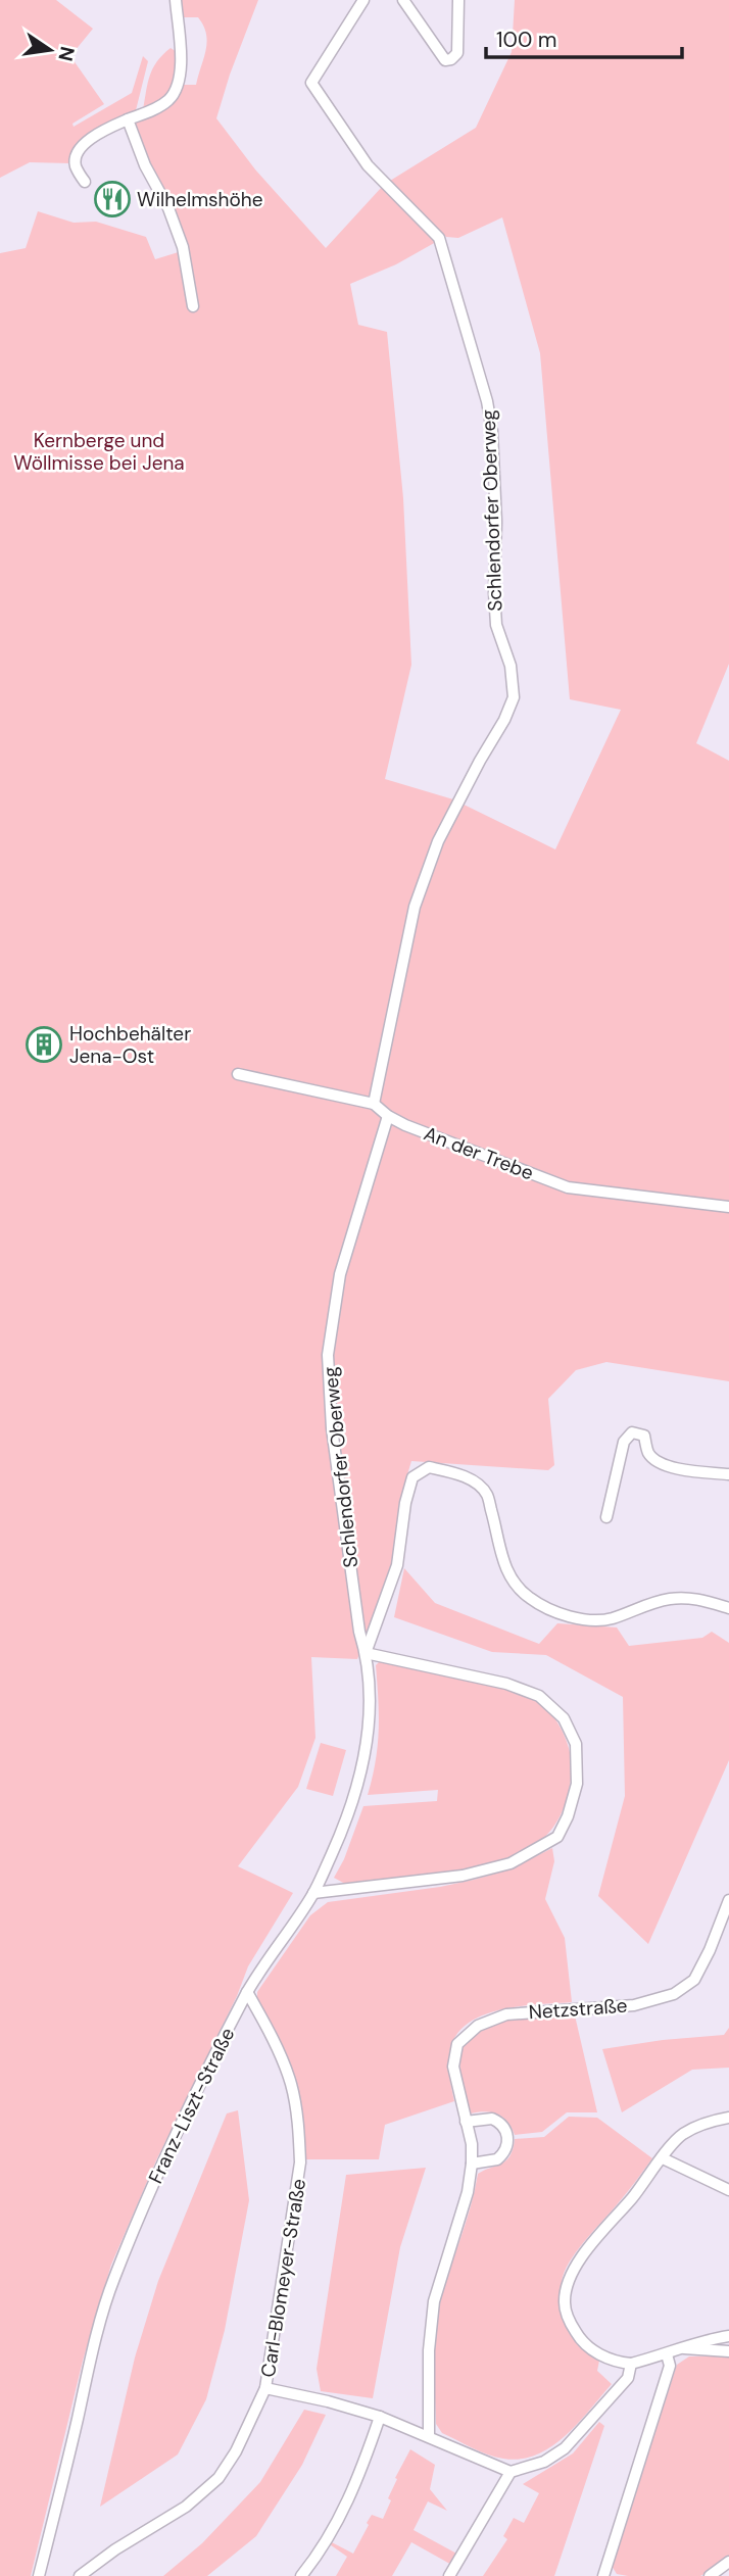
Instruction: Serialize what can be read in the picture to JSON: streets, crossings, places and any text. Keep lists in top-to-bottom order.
{
  "streets": {
    "street": [
      "Schlendorfer Oberweg",
      "An der Trebe",
      "Netzstraße",
      "Franz-Liszt-Straße",
      "Carl-Blomeyer-Straße"
    ]
  },
  "crossings": [
    ["Schlendorfer Oberweg", "An der Trebe"],
    ["Schlendorfer Oberweg", "Franz-Liszt-Straße"],
    ["Franz-Liszt-Straße", "Carl-Blomeyer-Straße"]
  ],
  "parks": ["Kernberge und Wöllmisse bei Jena"],
  "places": {
    "restaurant": ["Wilhelmshöhe"],
    "building": ["Hochbehälter Jena-Ost"]
  },
  "scale_bar": "100 m",
  "north": "right"
}
